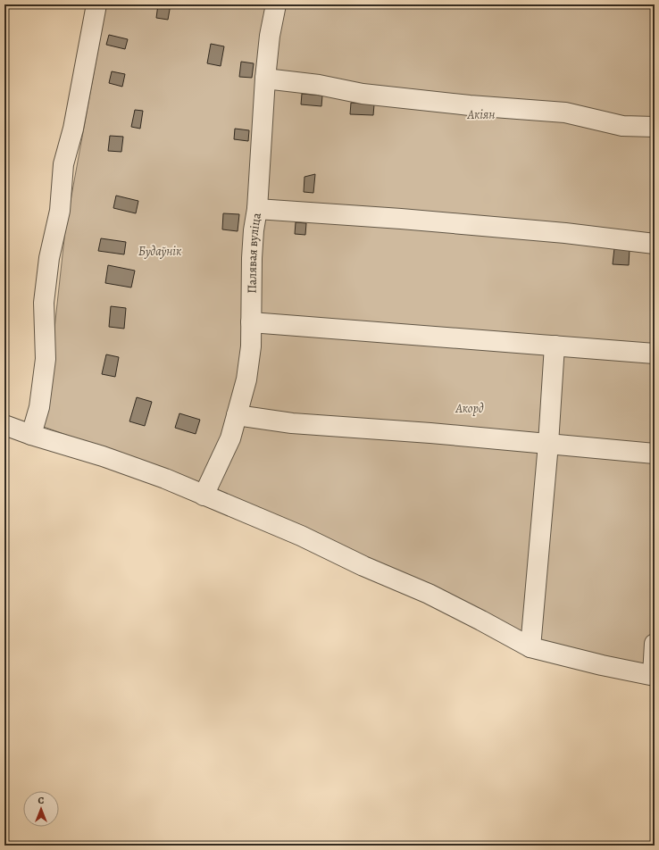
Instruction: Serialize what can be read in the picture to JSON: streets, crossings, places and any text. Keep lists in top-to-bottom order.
{
  "streets": {
    "street": ["Палявая вуліца"]
  },
  "parks": ["Акіян", "Будаўнік", "Акорд"],
  "north": "top"
}
